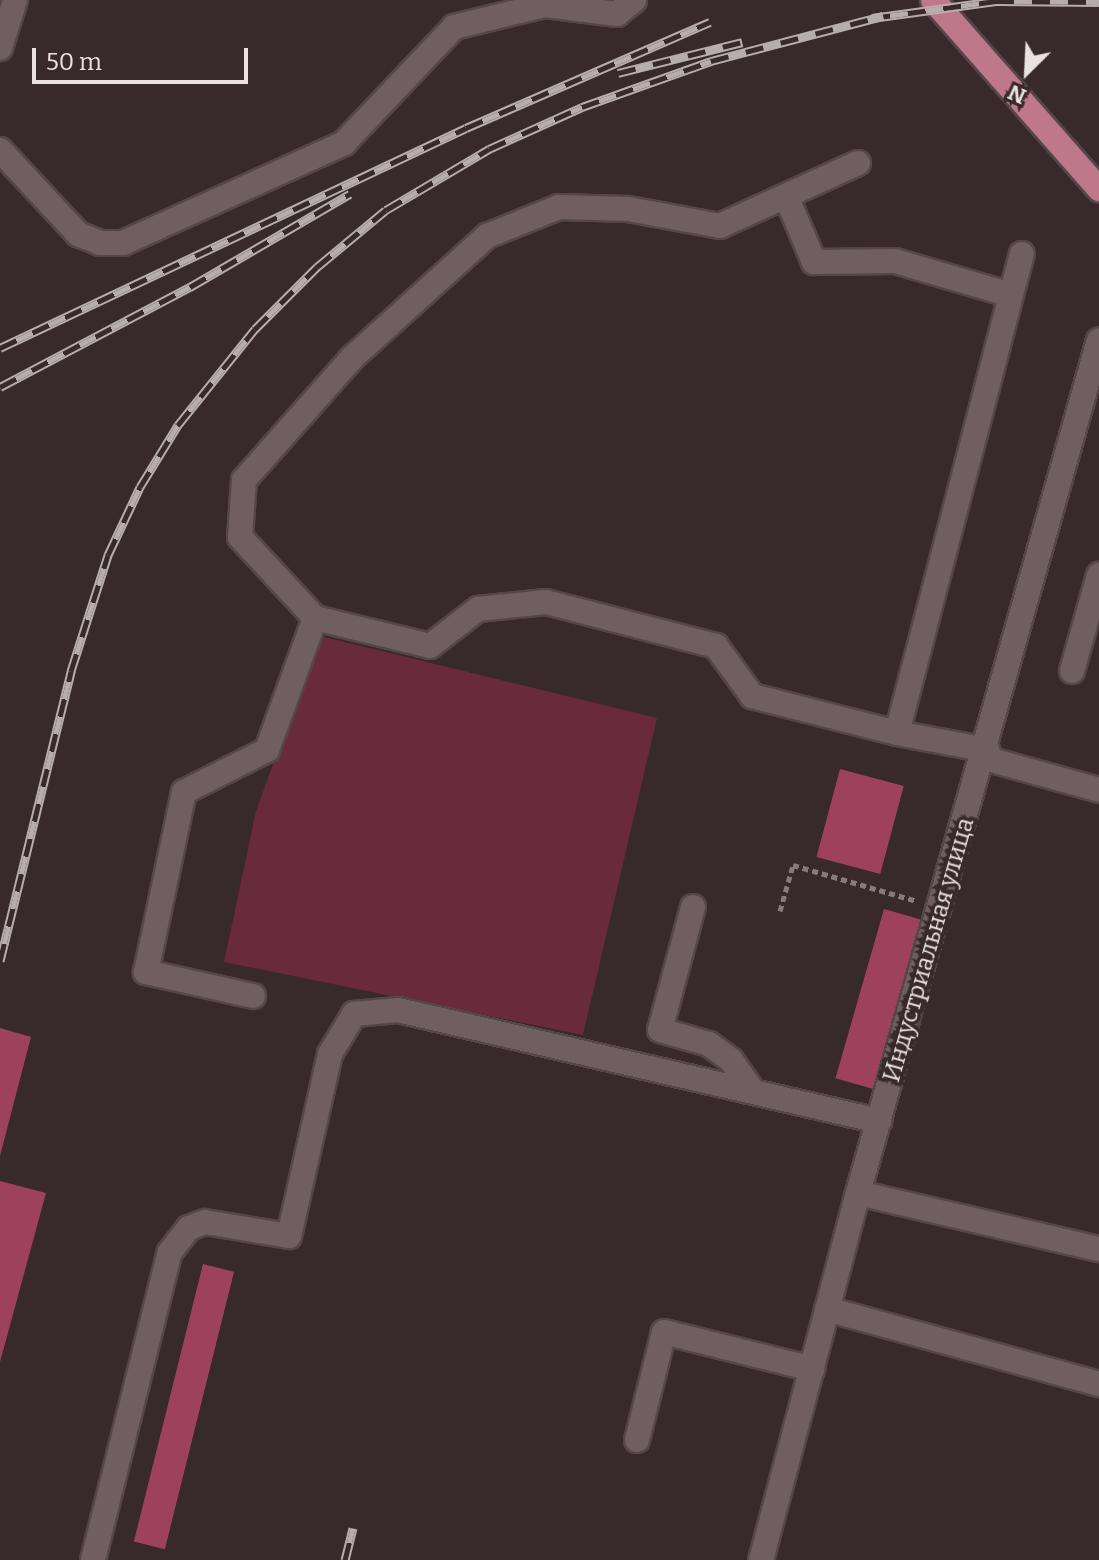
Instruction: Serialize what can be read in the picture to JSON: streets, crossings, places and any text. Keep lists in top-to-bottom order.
{
  "streets": {
    "street": ["Индустриальная улица"]
  },
  "scale_bar": "50 m",
  "north": "bottom left"
}
